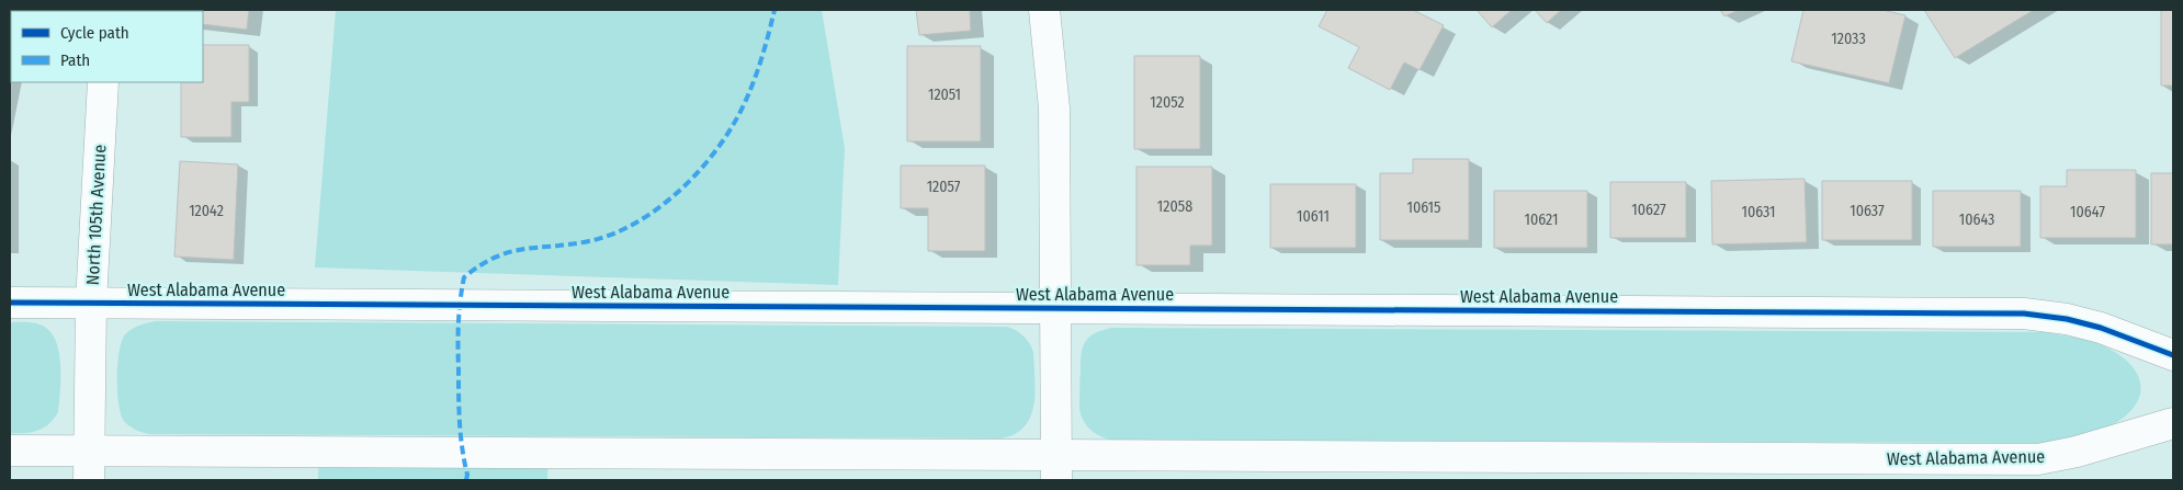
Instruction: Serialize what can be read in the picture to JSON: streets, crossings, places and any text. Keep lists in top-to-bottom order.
{
  "streets": {
    "street": ["North 105th Avenue", "West Alabama Avenue"]
  },
  "crossings": [
    ["North 105th Avenue", "West Alabama Avenue"]
  ],
  "house_numbers": [
    "12033",
    "12051",
    "12052",
    "12057",
    "12058",
    "10615",
    "10627",
    "12042",
    "10637",
    "10631",
    "10647",
    "10611",
    "10621",
    "10643"
  ],
  "legend": ["Cycle path", "Path"]
}
